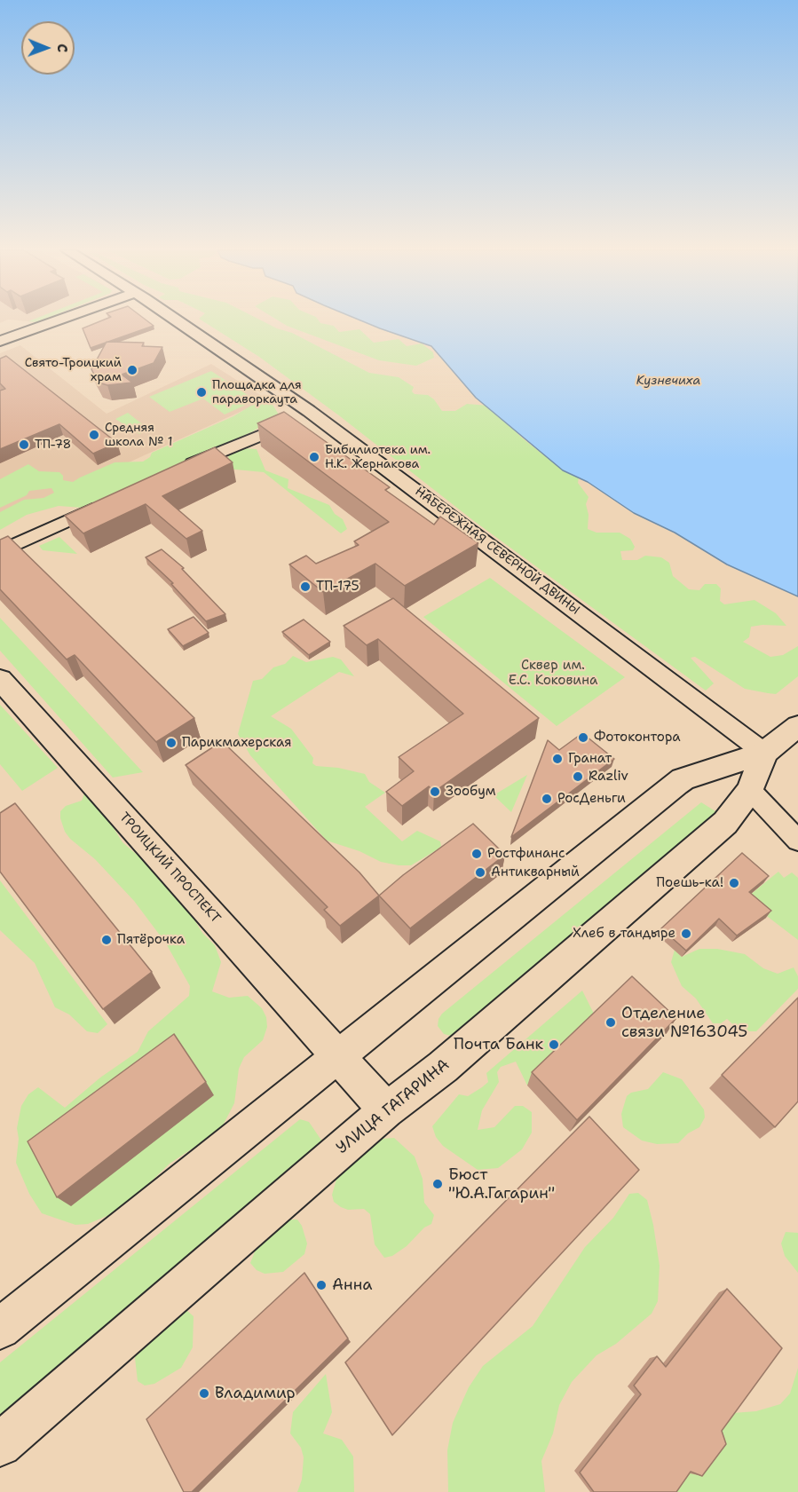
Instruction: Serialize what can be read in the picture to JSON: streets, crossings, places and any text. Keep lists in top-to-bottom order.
{
  "streets": {
    "main road": ["ТРОИЦКИЙ ПРОСПЕКТ", "УЛИЦА ГАГАРИНА"],
    "street": ["НАБЕРЕЖНАЯ СЕВЕРНОЙ ДВИНЫ"]
  },
  "crossings": [
    ["НАБЕРЕЖНАЯ СЕВЕРНОЙ ДВИНЫ", "УЛИЦА ГАГАРИНА"],
    ["ТРОИЦКИЙ ПРОСПЕКТ", "УЛИЦА ГАГАРИНА"]
  ],
  "water": ["Кузнечиха"],
  "parks": ["Сквер им. Е.С. Коковина"],
  "places": [
    "Свято-Троицкий храм",
    "Площадка для параворкаута",
    "Средняя школа № 1",
    "ТП-78",
    "Бибилиотека им. Н.К. Жернакова",
    "ТП-175",
    "Фотоконтора",
    "Парикмахерская",
    "Гранат",
    "Razliv",
    "Зообум",
    "РосДеньги",
    "Ростфинанс",
    "Антикварный",
    "Поешь-ка!",
    "Хлеб в тандыре",
    "Пятёрочка",
    "Отделение связи №163045",
    "Почта Банк",
    "Бюст \"Ю.А.Гагарин\"",
    "Анна",
    "Владимир"
  ],
  "north": "right"
}
